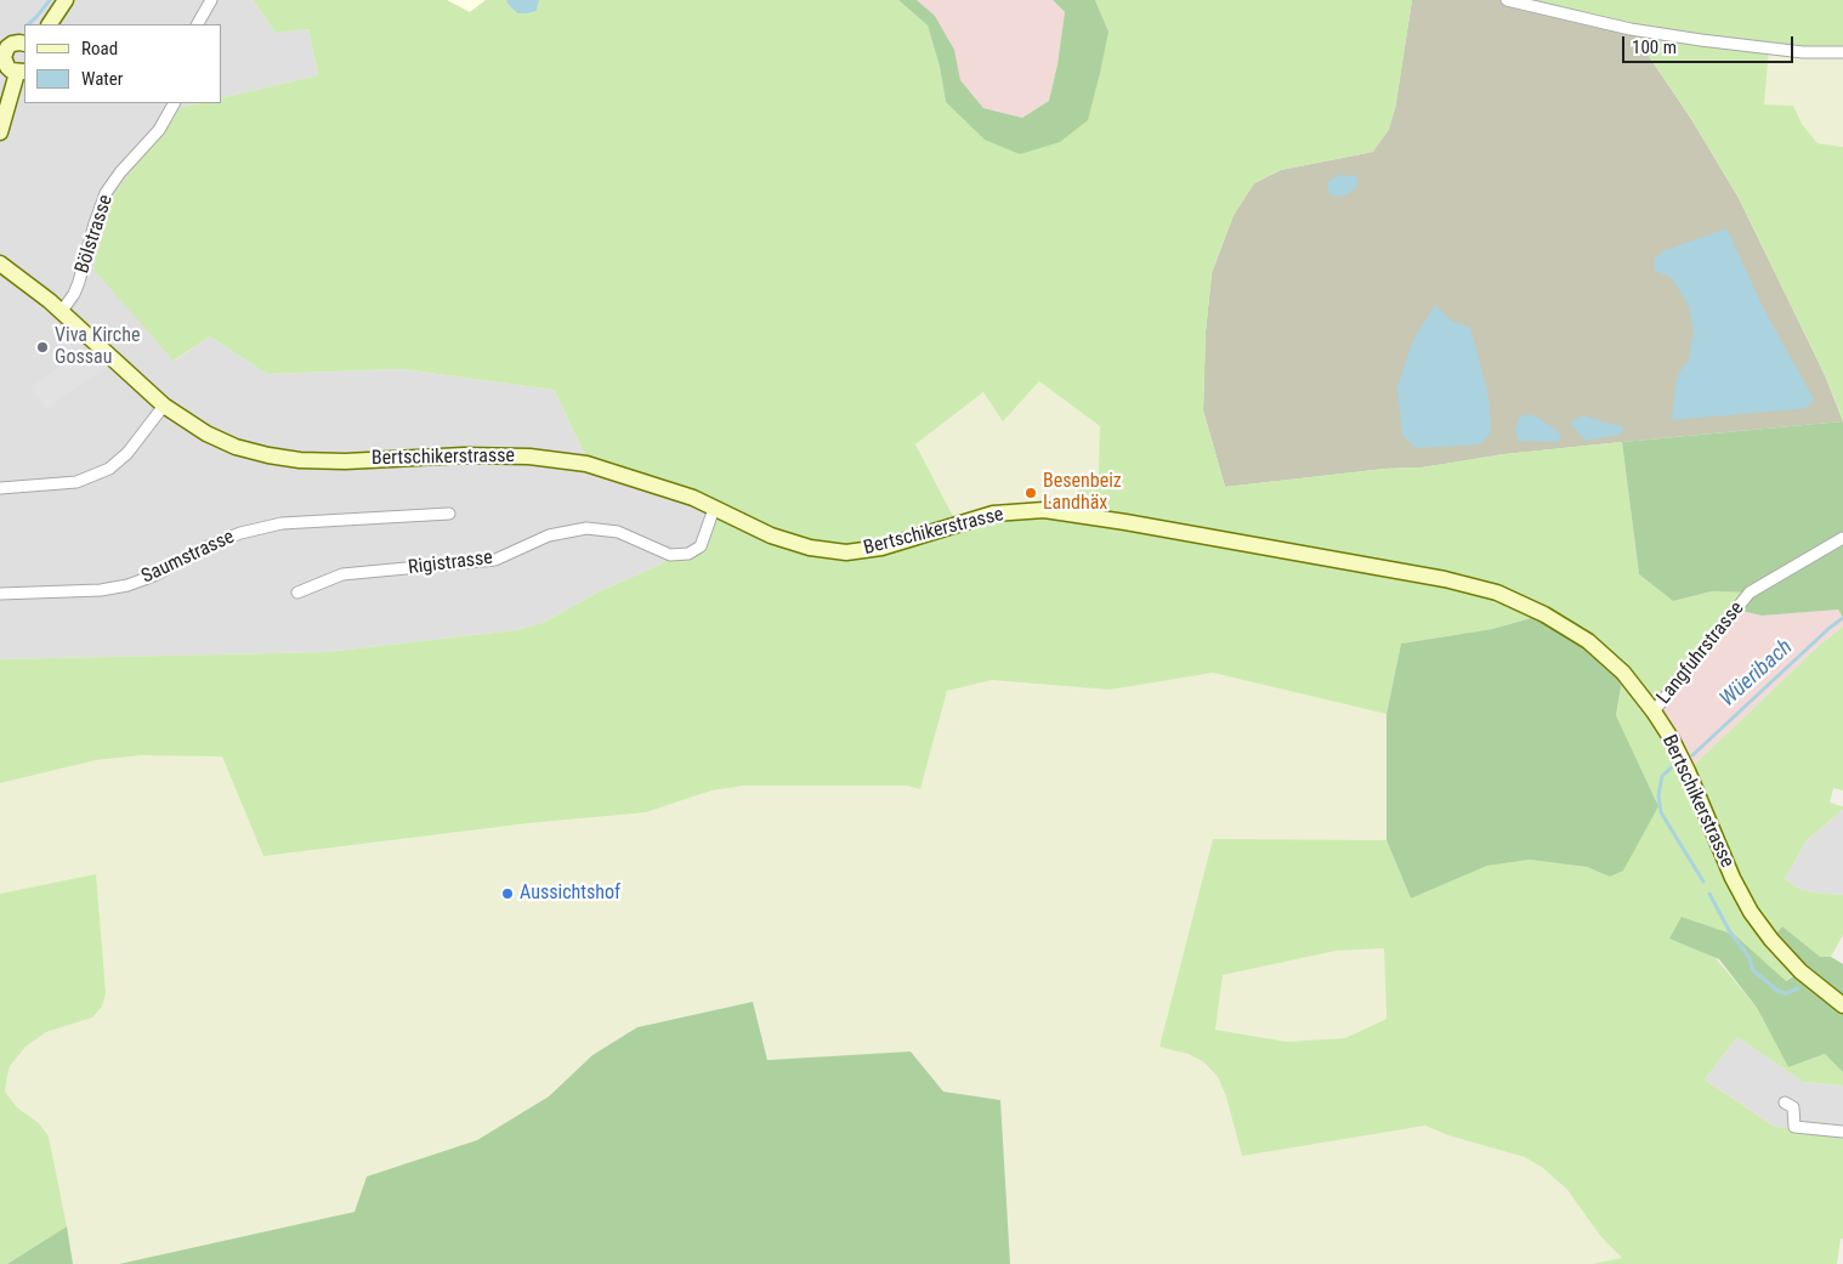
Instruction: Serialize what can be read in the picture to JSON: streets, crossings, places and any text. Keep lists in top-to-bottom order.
{
  "streets": {
    "street": [
      "Bölstrasse",
      "Bertschikerstrasse",
      "Saumstrasse",
      "Rigistrasse",
      "Langfuhrstrasse"
    ]
  },
  "crossings": [
    ["Bölstrasse", "Bertschikerstrasse"],
    ["Bertschikerstrasse", "Rigistrasse"],
    ["Bertschikerstrasse", "Langfuhrstrasse"]
  ],
  "water": ["Wüeribach"],
  "places": ["Viva Kirche Gossau", "Besenbeiz Landhäx", "Aussichtshof"],
  "legend": ["Road", "Water"],
  "scale_bar": "100 m"
}
